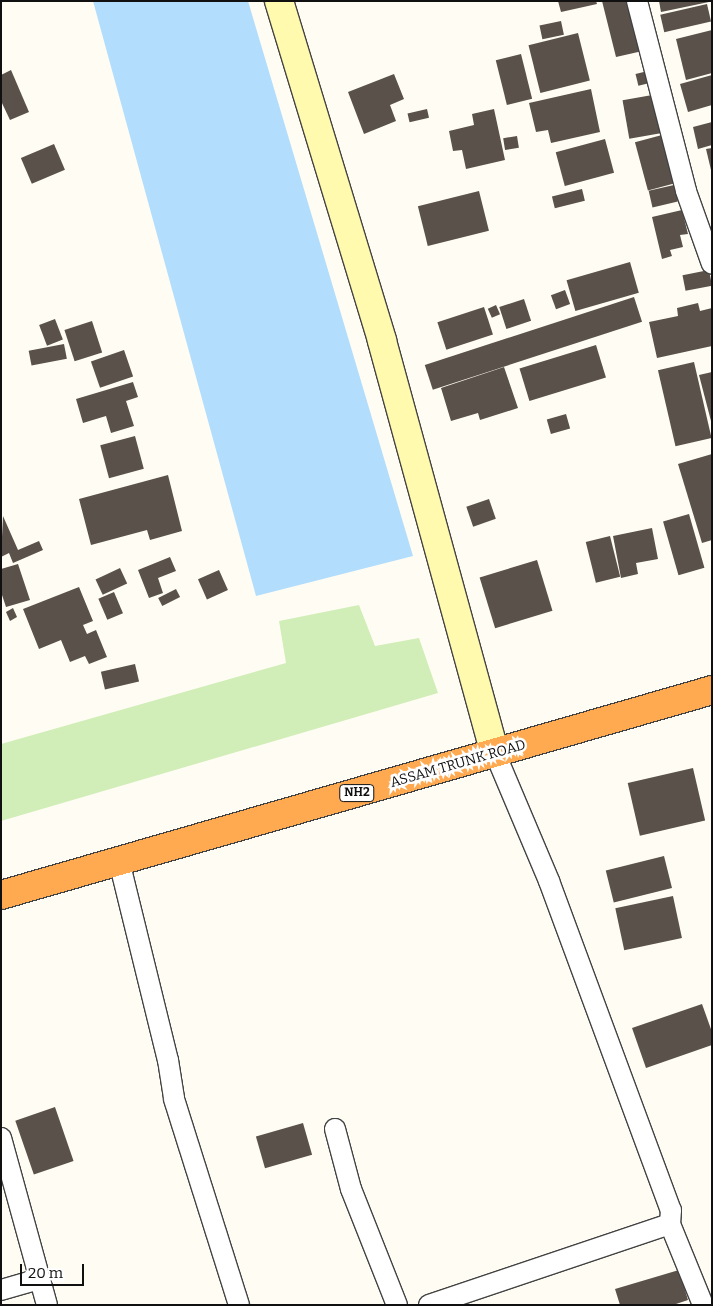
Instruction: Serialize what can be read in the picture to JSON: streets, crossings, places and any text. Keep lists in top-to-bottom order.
{
  "streets": {
    "highway": ["ASSAM TRUNK ROAD", "NH2"]
  },
  "scale_bar": "20 m"
}
